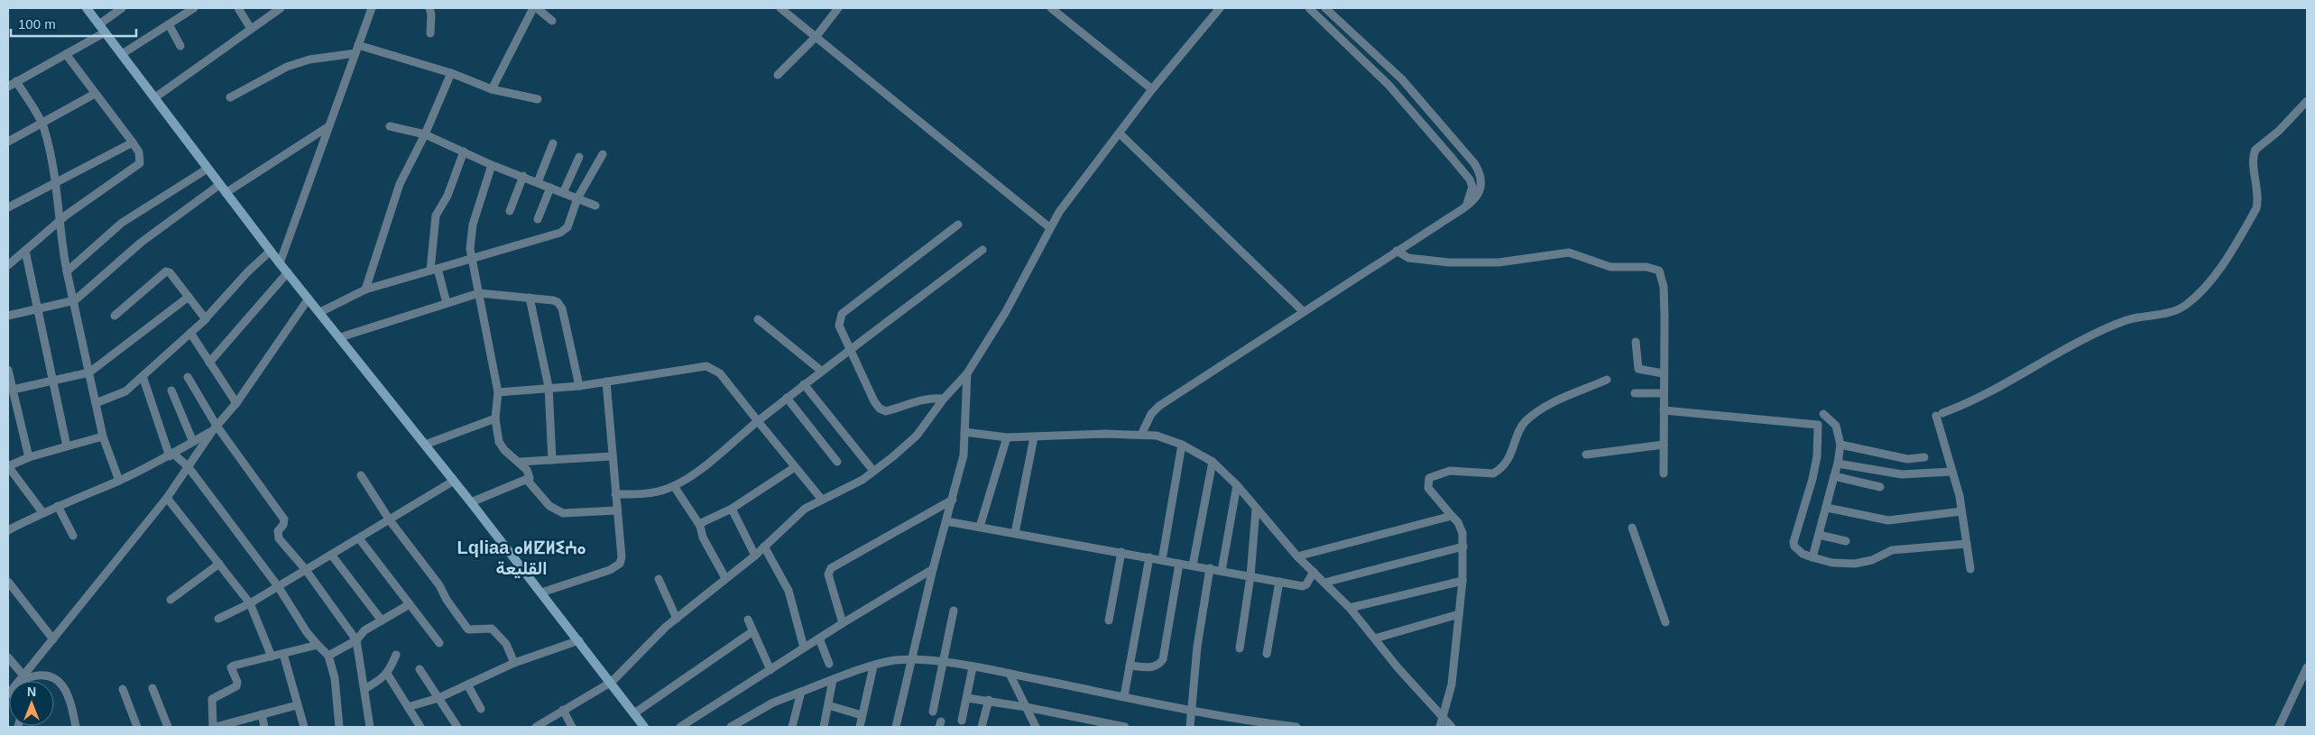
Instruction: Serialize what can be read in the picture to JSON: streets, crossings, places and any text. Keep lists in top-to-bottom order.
{
  "districts": ["Lqliaa ⴰⵍⵇⵍⵉⵄⴰ القليعة"],
  "scale_bar": "100 m",
  "north": "top"
}
